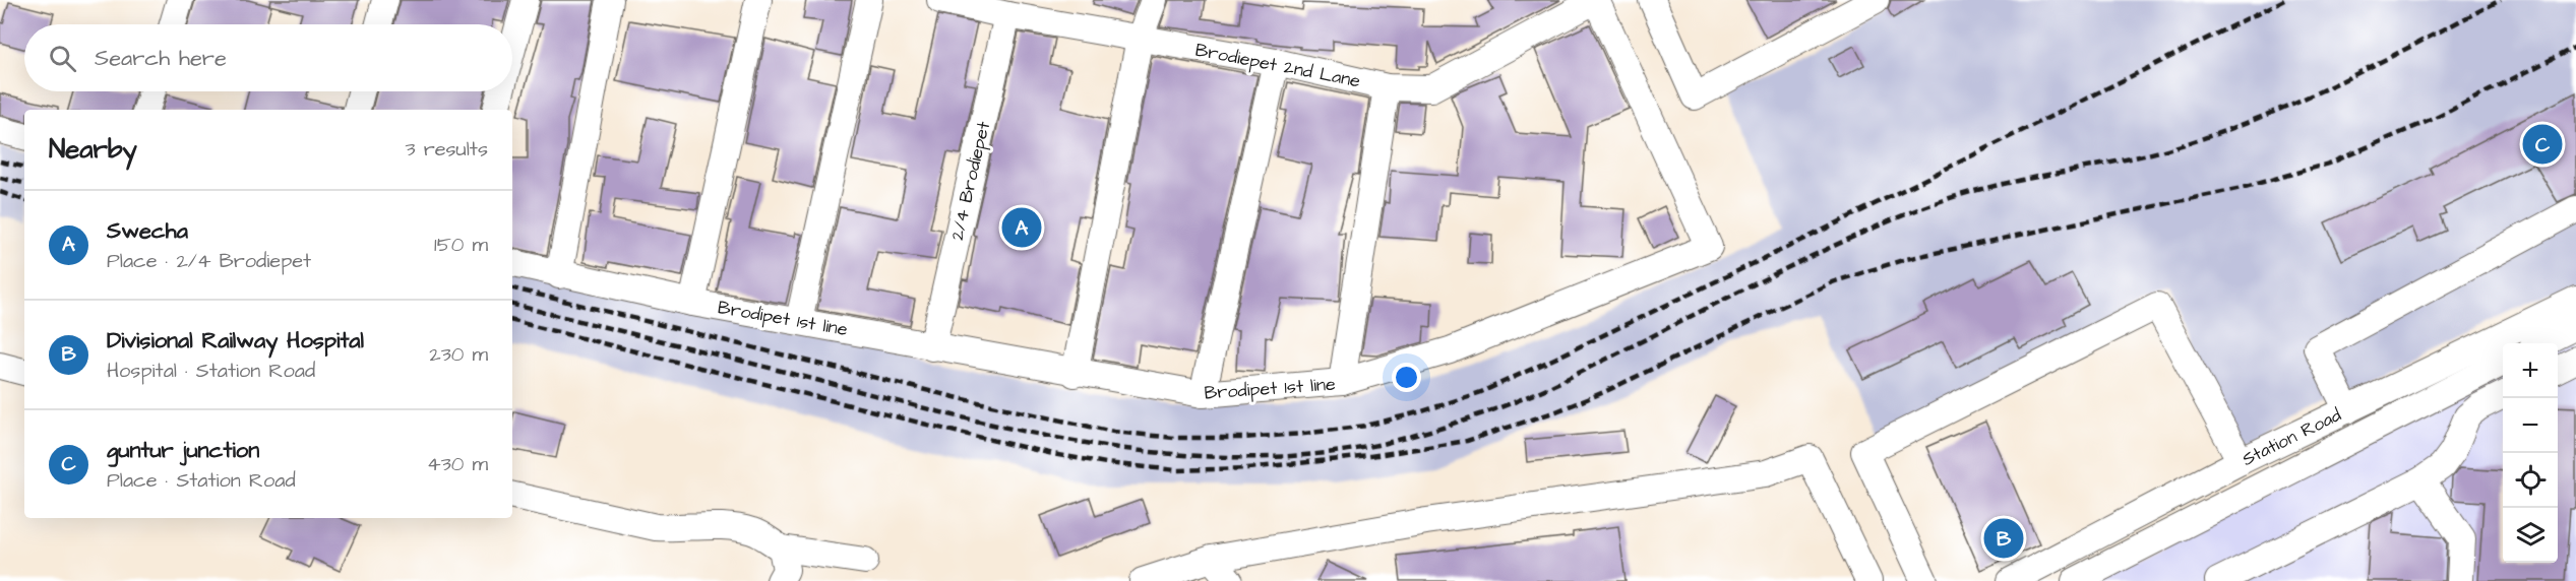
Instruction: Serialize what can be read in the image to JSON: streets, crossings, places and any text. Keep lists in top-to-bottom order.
{
  "streets": {
    "street": [
      "Brodiepet 2nd Lane",
      "2/4 Brodiepet",
      "Brodipet 1st line",
      "Station Road"
    ]
  },
  "crossings": [
    ["Brodiepet 2nd Lane", "2/4 Brodiepet"],
    ["Brodiepet 2nd Lane", "Brodipet 1st line"],
    ["2/4 Brodiepet", "Brodipet 1st line"]
  ],
  "page": {
    "search": "Search here",
    "heading": ["Nearby", "3 results"],
    "pins": ["C", "A", "B"],
    "list": [
      {
        "mark": "A",
        "name": "Swecha",
        "note": "Place · 2/4 Brodiepet",
        "value": "150 m"
      },
      {
        "mark": "B",
        "name": "Divisional Railway Hospital",
        "note": "Hospital · Station Road",
        "value": "230 m"
      },
      {
        "mark": "C",
        "name": "guntur junction",
        "note": "Place · Station Road",
        "value": "430 m"
      }
    ],
    "map_buttons": ["+", "−"]
  }
}
